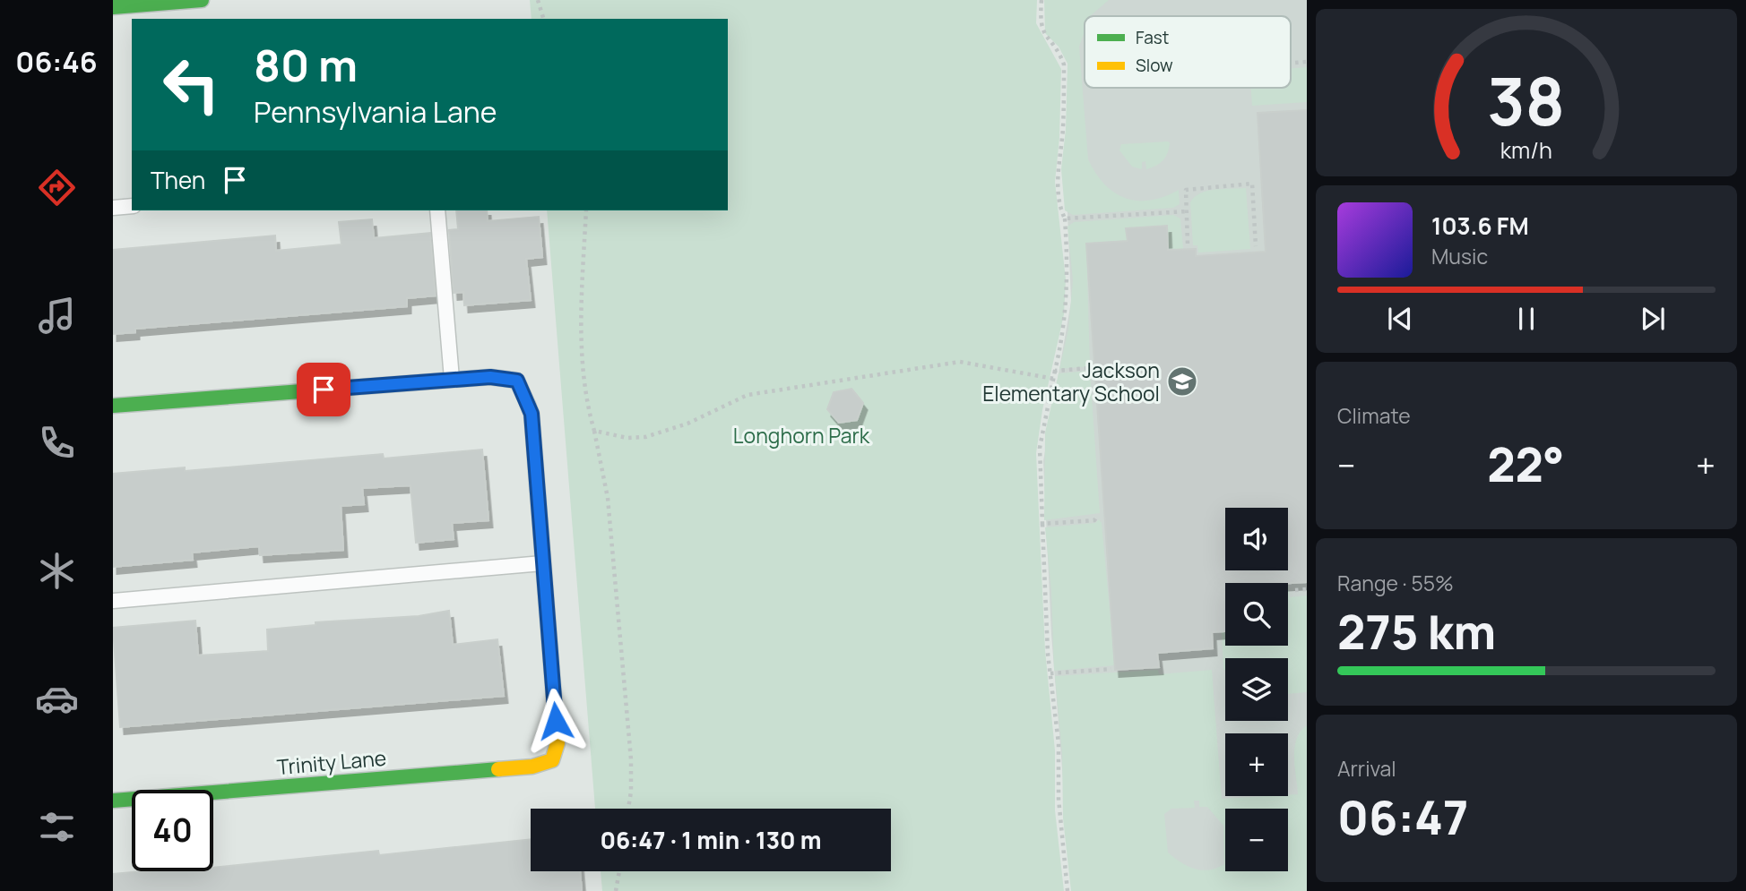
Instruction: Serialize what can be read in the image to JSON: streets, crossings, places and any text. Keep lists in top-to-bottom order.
{
  "streets": {
    "street": ["Trinity Lane"]
  },
  "parks": ["Longhorn Park"],
  "places": {
    "school or university": ["Jackson Elementary School"]
  },
  "legend": ["Fast", "Slow"],
  "page": {
    "tabs": "06:46",
    "turn": ["80 m", "Pennsylvania Lane"],
    "then": "Then",
    "song": ["103.6 FM", "Music"],
    "tile": [
      "Climate",
      ["Range · 55%", "275 km"],
      ["Arrival", "06:47"]
    ],
    "heat": ["−", "22°", "+"],
    "map_buttons": ["+", "−"],
    "limit": "40",
    "trip": "06:47 · 1 min · 130 m",
    "gauge": ["38", "km/h"]
  }
}
